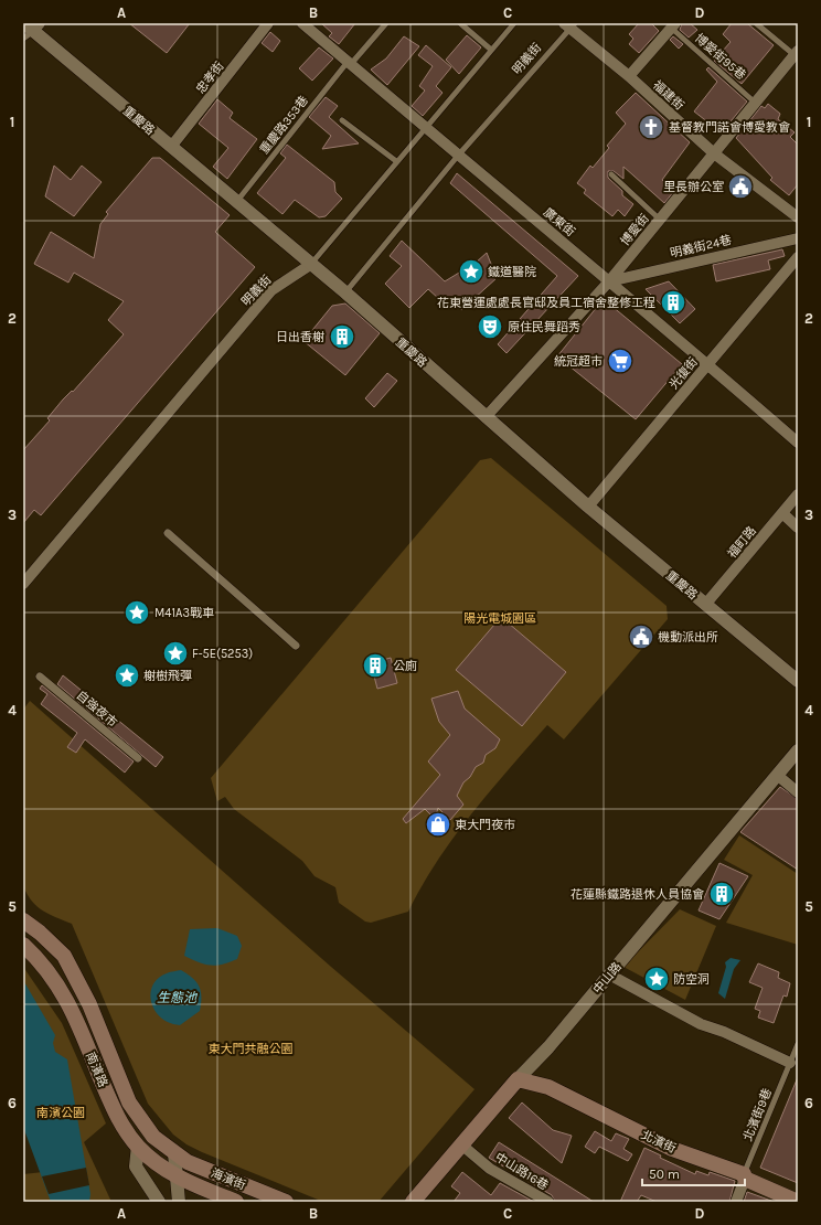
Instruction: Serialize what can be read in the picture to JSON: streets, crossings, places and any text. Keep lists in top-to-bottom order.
{
  "streets": {
    "main road": [
      "中山路",
      "南濱路",
      "北濱街",
      "海濱街"
    ],
    "street": [
      "明義街",
      "忠孝街",
      "福建街",
      "重慶路",
      "廣東街",
      "博愛街",
      "明義街24巷",
      "光復街",
      "福町路",
      "自強夜市",
      "中山路16巷"
    ],
    "lane": ["博愛街95巷", "重慶路353巷", "北濱街9巷"]
  },
  "crossings": [
    ["博愛街95巷", "博愛街"],
    ["明義街", "福建街"],
    ["明義街", "重慶路"],
    ["明義街", "廣東街"],
    ["忠孝街", "重慶路"],
    ["福建街", "博愛街"],
    ["重慶路", "重慶路353巷"],
    ["重慶路", "博愛街"],
    ["重慶路", "光復街"],
    ["重慶路", "福町路"],
    ["重慶路353巷", "廣東街"],
    ["廣東街", "博愛街"],
    ["廣東街", "明義街24巷"],
    ["廣東街", "光復街"],
    ["博愛街", "明義街24巷"],
    ["中山路", "北濱街"],
    ["中山路", "中山路16巷"],
    ["南濱路", "海濱街"],
    ["北濱街9巷", "北濱街"]
  ],
  "water": ["生態池"],
  "parks": ["陽光電城園區", "東大門共融公園", "南濱公園"],
  "places": {
    "church": ["基督教門諾會博愛教會"],
    "public building": ["里長辦公室", "機動派出所"],
    "place": [
      "鐵道醫院",
      "M41A3戰車",
      "F-5E(5253)",
      "榭樹飛彈",
      "防空洞"
    ],
    "building": [
      "花東營運處處長官邸及員工宿舍整修工程",
      "日出香榭",
      "公廁",
      "花蓮縣鐵路退休人員協會"
    ],
    "theatre": ["原住民舞蹈秀"],
    "supermarket": ["統冠超市"],
    "shop": ["東大門夜市"]
  },
  "scale_bar": "50 m",
  "grid": {
    "columns": [
      "A",
      "B",
      "C",
      "D"
    ],
    "rows": [
      "1",
      "2",
      "3",
      "4",
      "5",
      "6"
    ]
  }
}
